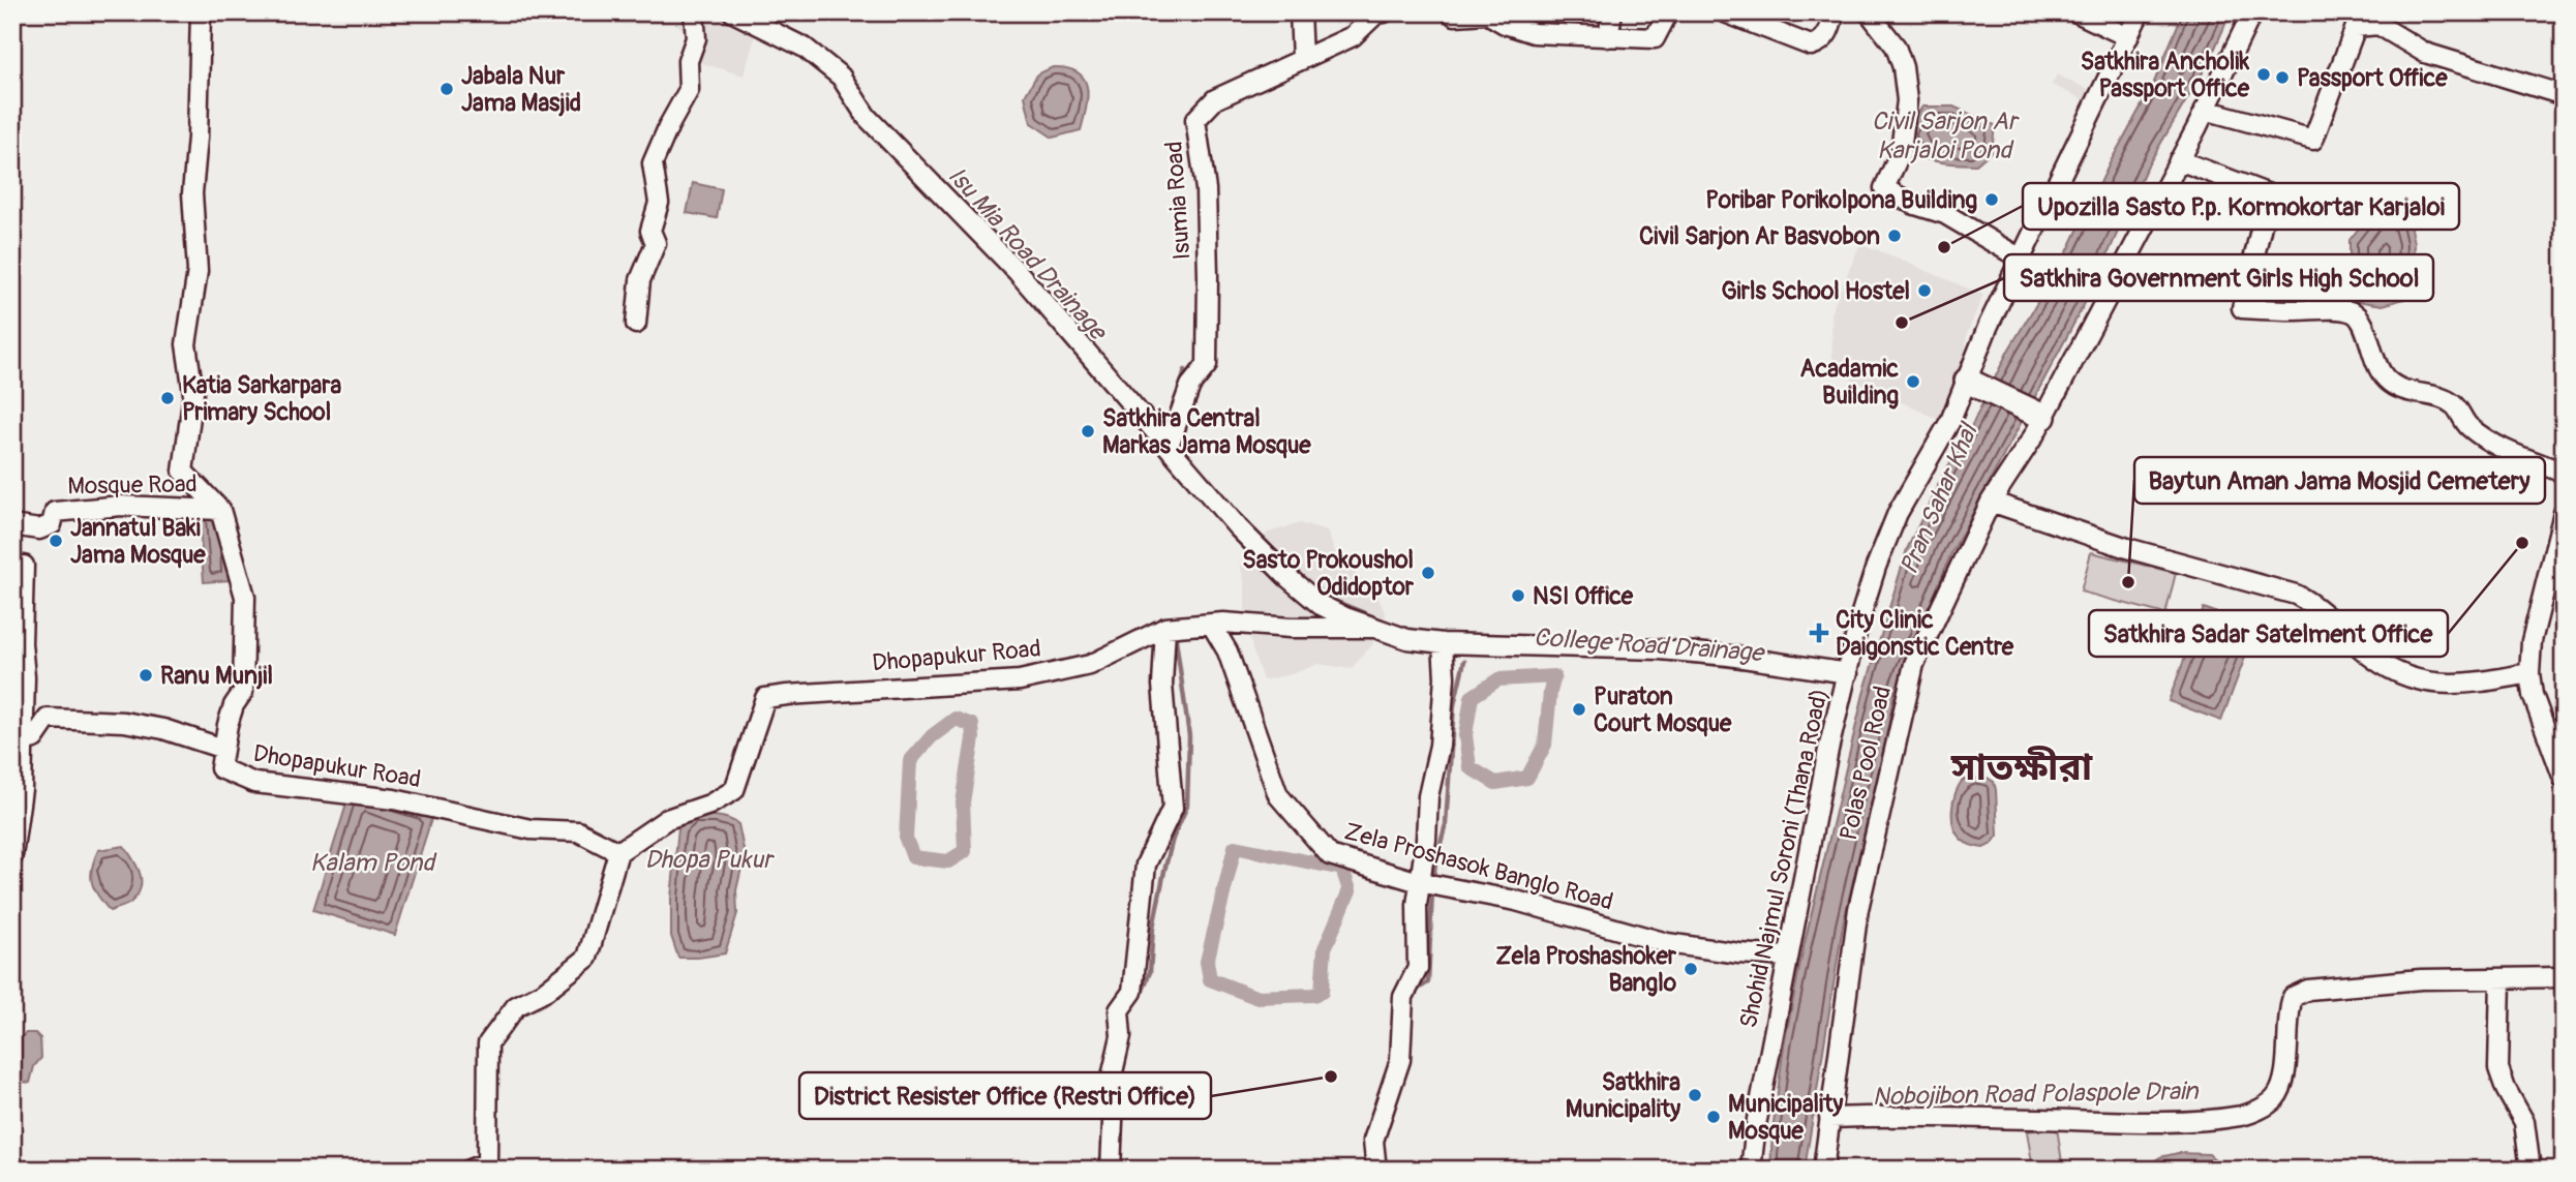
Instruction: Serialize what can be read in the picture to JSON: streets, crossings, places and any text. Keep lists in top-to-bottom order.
{
  "streets": {
    "street": [
      "Isumia Road",
      "Mosque Road",
      "Dhopapukur Road",
      "Polas Pool Road",
      "Shohid Najmul Soroni (Thana Road)",
      "Zela Proshasok Banglo Road"
    ]
  },
  "crossings": [
    ["Mosque Road", "Dhopapukur Road"],
    ["Dhopapukur Road", "Zela Proshasok Banglo Road"],
    ["Shohid Najmul Soroni (Thana Road)", "Zela Proshasok Banglo Road"]
  ],
  "districts": ["সাতক্ষীরা"],
  "water": [
    "Civil Sarjon Ar Karjaloi Pond",
    "Isu Mia Road Drainage",
    "Pran Sahar Khal",
    "College Road Drainage",
    "Dhopa Pukur",
    "Kalam Pond",
    "Nobojibon Road Polaspole Drain"
  ],
  "places": {
    "other": [
      "Satkhira Ancholik Passport Office",
      "Passport Office",
      "Jabala Nur Jama Masjid",
      "Poribar Porikolpona Building",
      "Civil Sarjon Ar Basvobon",
      "Upozilla Sasto P.p. Kormokortar Karjaloi",
      "Girls School Hostel",
      "Satkhira Government Girls High School",
      "Acadamic Building",
      "Katia Sarkarpara Primary School",
      "Satkhira Central Markas Jama Mosque",
      "Jannatul Baki Jama Mosque",
      "Satkhira Sadar Satelment Office",
      "Sasto Prokoushol Odidoptor",
      "Baytun Aman Jama Mosjid Cemetery",
      "NSI Office",
      "Ranu Munjil",
      "Puraton Court Mosque",
      "Zela Proshashoker Banglo",
      "District Resister Office (Restri Office)",
      "Satkhira Municipality",
      "Municipality Mosque"
    ],
    "health": ["City Clinic Daigonstic Centre"]
  }
}
